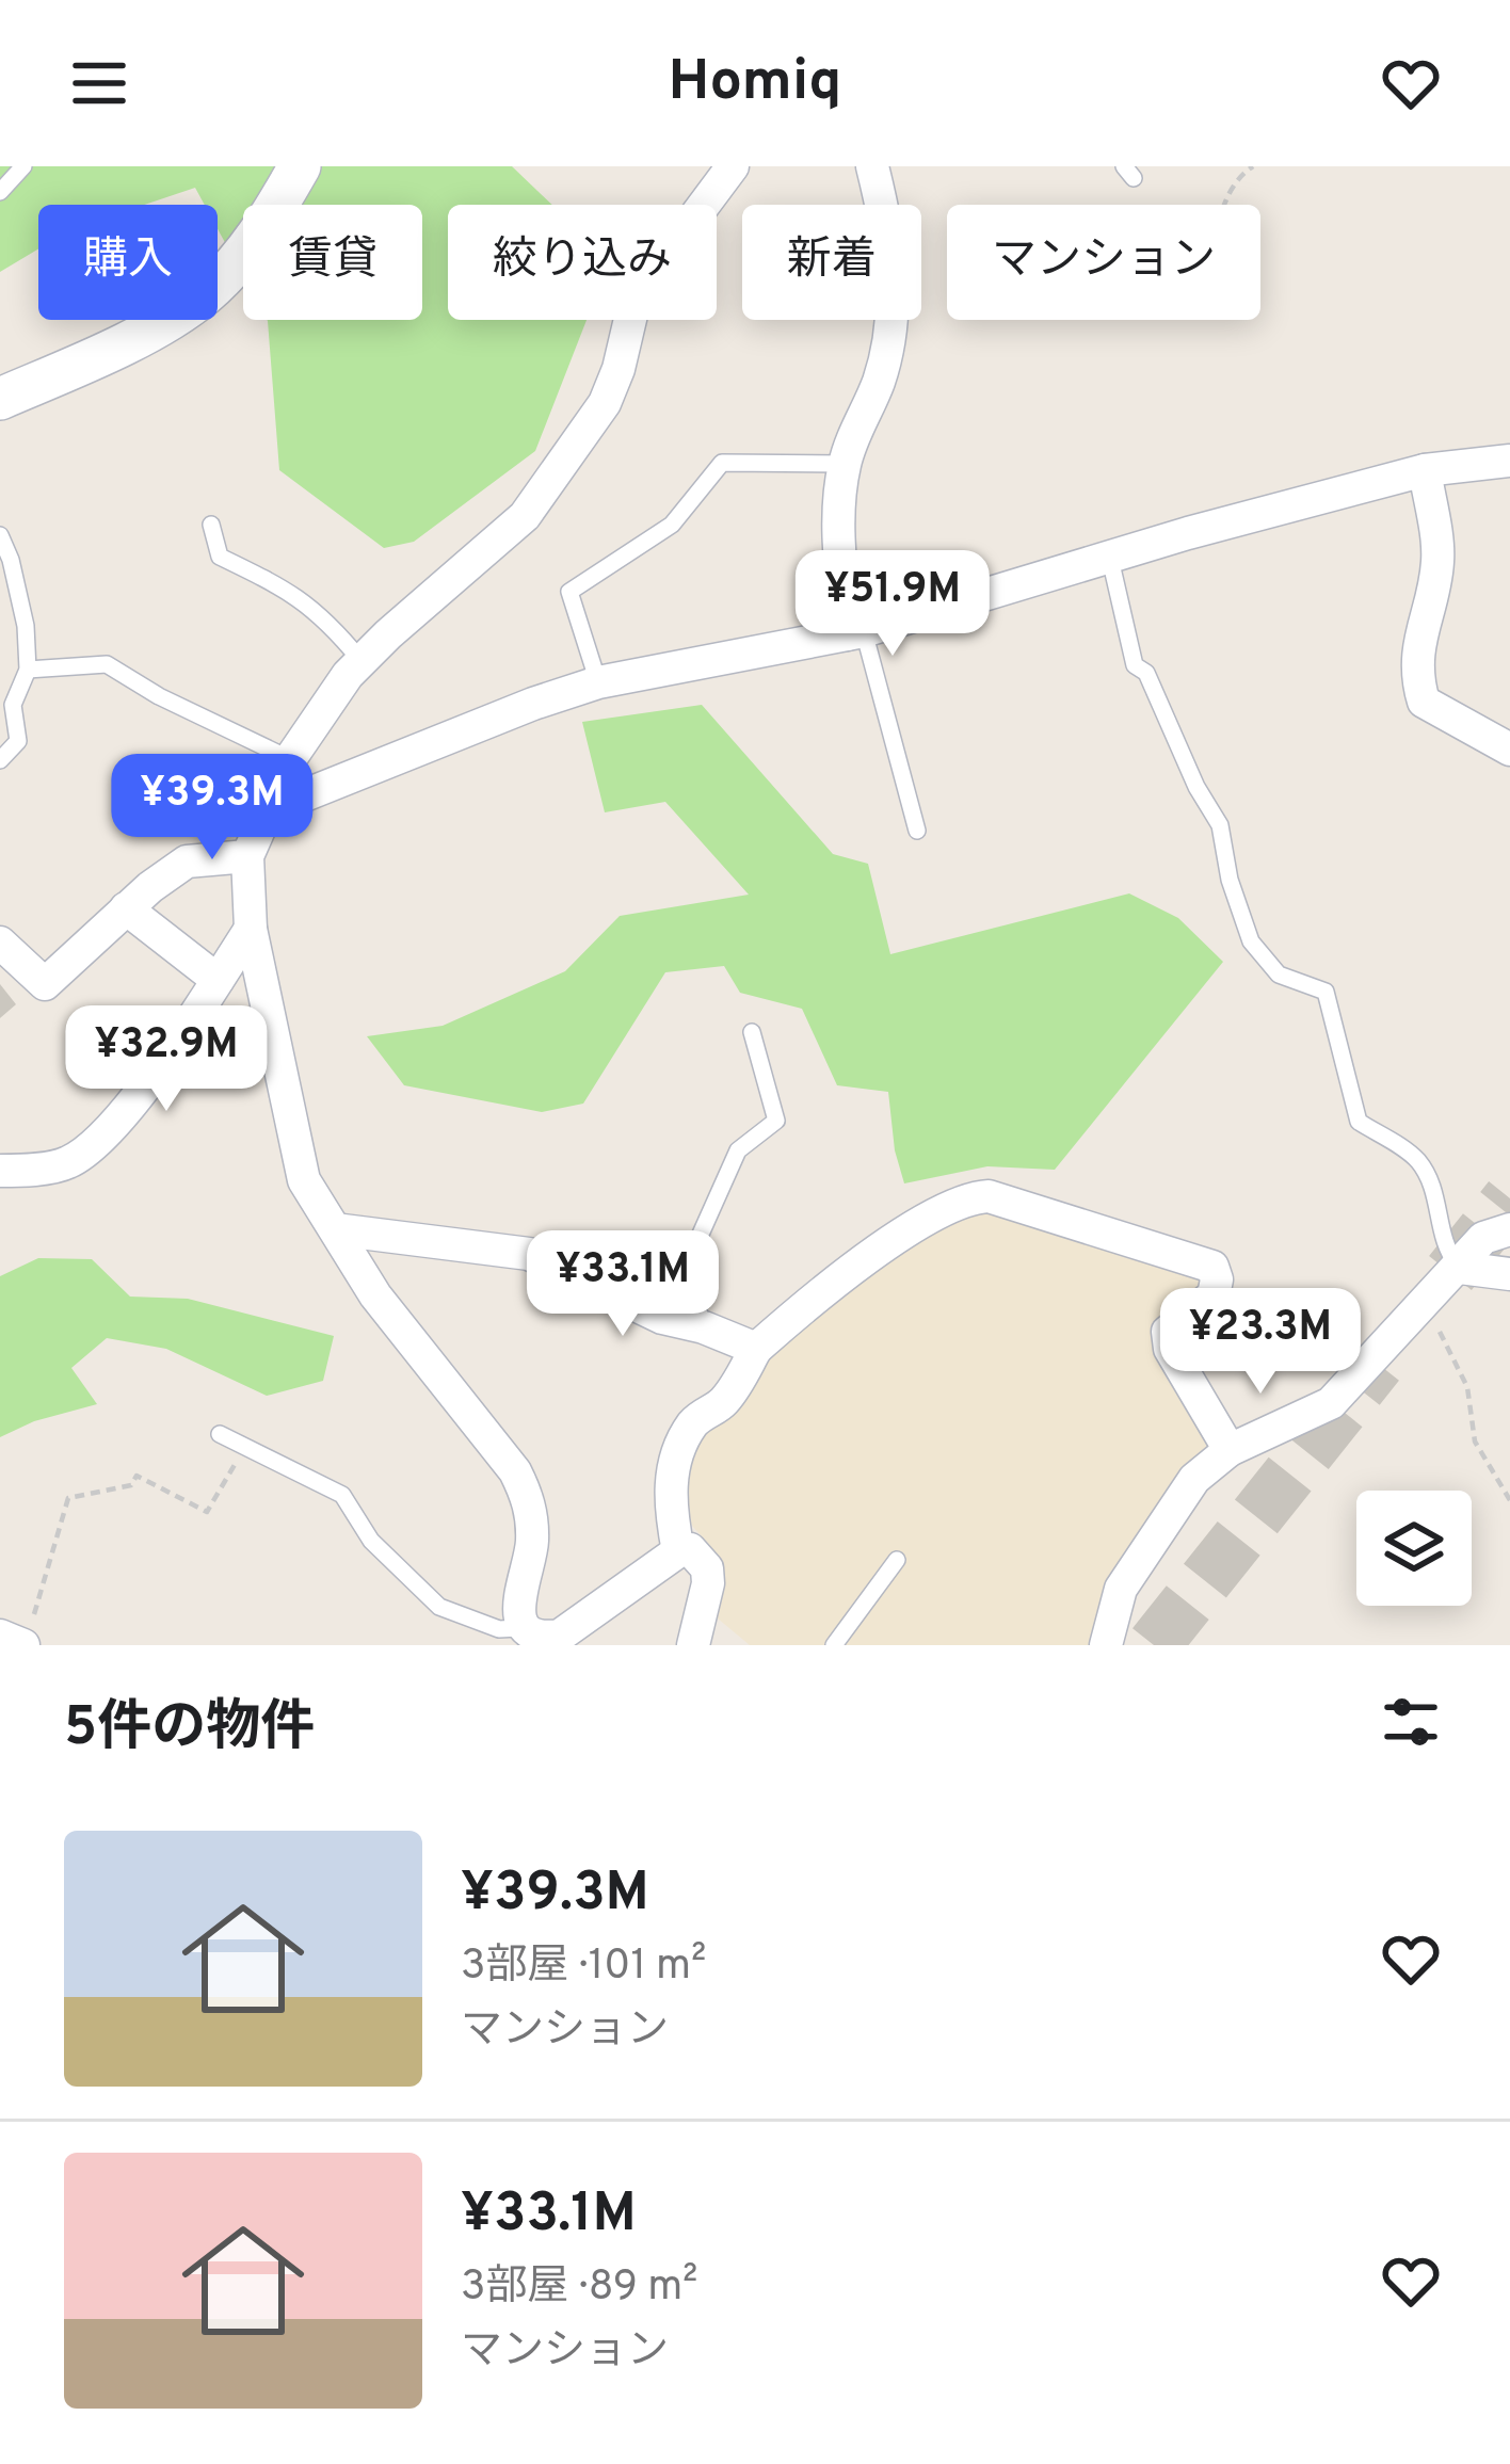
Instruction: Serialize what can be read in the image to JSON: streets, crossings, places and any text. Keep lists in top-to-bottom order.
{
  "page": {
    "header": "Homiq",
    "chip": [
      "購入",
      "賃貸",
      "絞り込み",
      "新着",
      "マンション"
    ],
    "price": [
      "¥51.9M",
      "¥39.3M",
      "¥32.9M",
      "¥33.1M",
      "¥23.3M"
    ],
    "heading": "5件の物件",
    "list": [
      {
        "name": "¥39.3M",
        "note": "3部屋 · 101 m² · マンション"
      },
      {
        "name": "¥33.1M",
        "note": "3部屋 · 89 m² · マンション"
      }
    ]
  }
}
